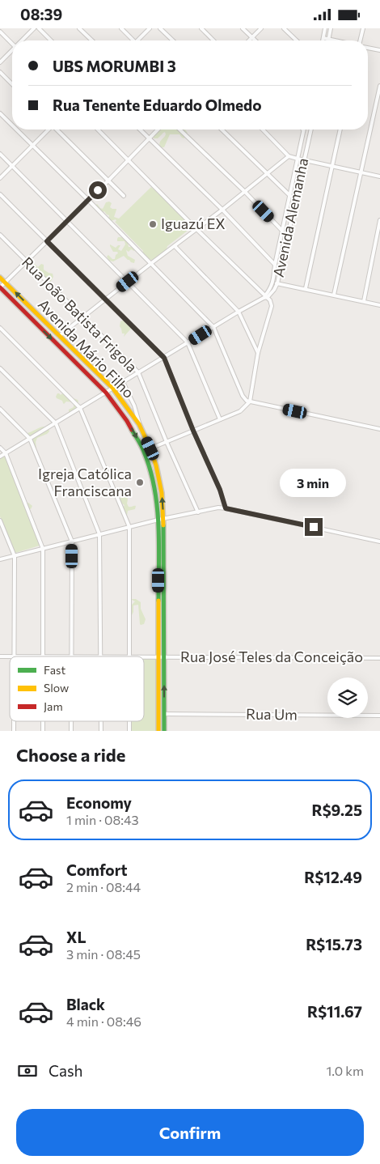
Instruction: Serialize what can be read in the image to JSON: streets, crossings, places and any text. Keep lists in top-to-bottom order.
{
  "streets": {
    "main road": ["Avenida Mário Filho"],
    "street": [
      "Avenida Alemanha",
      "Rua João Batista Frigola",
      "Rua José Teles da Conceição",
      "Rua Um"
    ]
  },
  "crossings": [
    ["Avenida Mário Filho", "Rua José Teles da Conceição"],
    ["Avenida Mário Filho", "Rua Um"]
  ],
  "places": ["Iguazú EX", "Igreja Católica Franciscana"],
  "legend": ["Fast", "Slow", "Jam"],
  "page": {
    "status": "08:39",
    "banner": ["UBS MORUMBI 3", "Rua Tenente Eduardo Olmedo"],
    "bubble": "3 min",
    "heading": "Choose a ride",
    "list": [
      {
        "name": "Economy",
        "note": "1 min · 08:43",
        "value": "R$9.25"
      },
      {
        "name": "Comfort",
        "note": "2 min · 08:44",
        "value": "R$12.49"
      },
      {
        "name": "XL",
        "note": "3 min · 08:45",
        "value": "R$15.73"
      },
      {
        "name": "Black",
        "note": "4 min · 08:46",
        "value": "R$11.67"
      }
    ],
    "pay": ["Cash", "1.0 km"],
    "buttons": "Confirm"
  }
}
